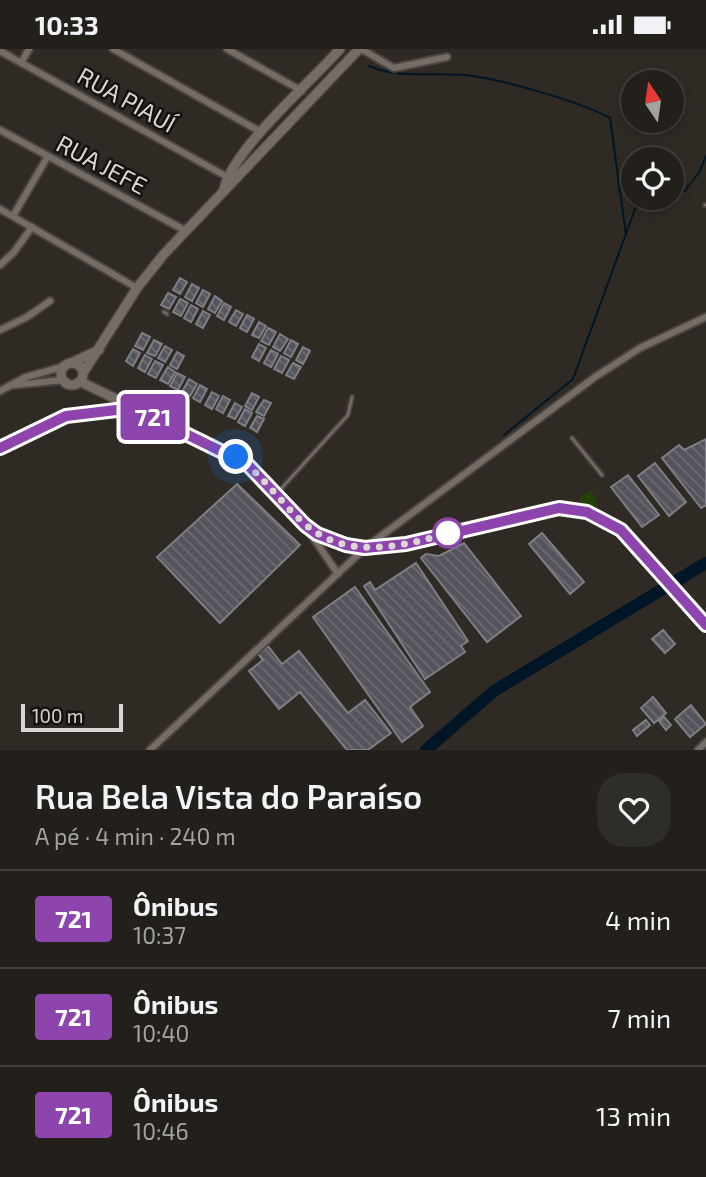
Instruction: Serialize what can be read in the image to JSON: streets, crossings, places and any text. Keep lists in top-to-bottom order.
{
  "streets": {
    "street": ["RUA PIAUÍ", "RUA JEFE"]
  },
  "lines": ["bus line 721"],
  "scale_bar": "100 m",
  "north": "top",
  "page": {
    "status": "10:33",
    "on_map": "721",
    "scale": "100 m",
    "heading": ["Rua Bela Vista do Paraíso", "A pé · 4 min · 240 m"],
    "list": [
      {
        "mark": "721",
        "name": "Ônibus",
        "note": "10:37",
        "value": "4 min"
      },
      {
        "mark": "721",
        "name": "Ônibus",
        "note": "10:40",
        "value": "7 min"
      },
      {
        "mark": "721",
        "name": "Ônibus",
        "note": "10:46",
        "value": "13 min"
      }
    ]
  }
}
